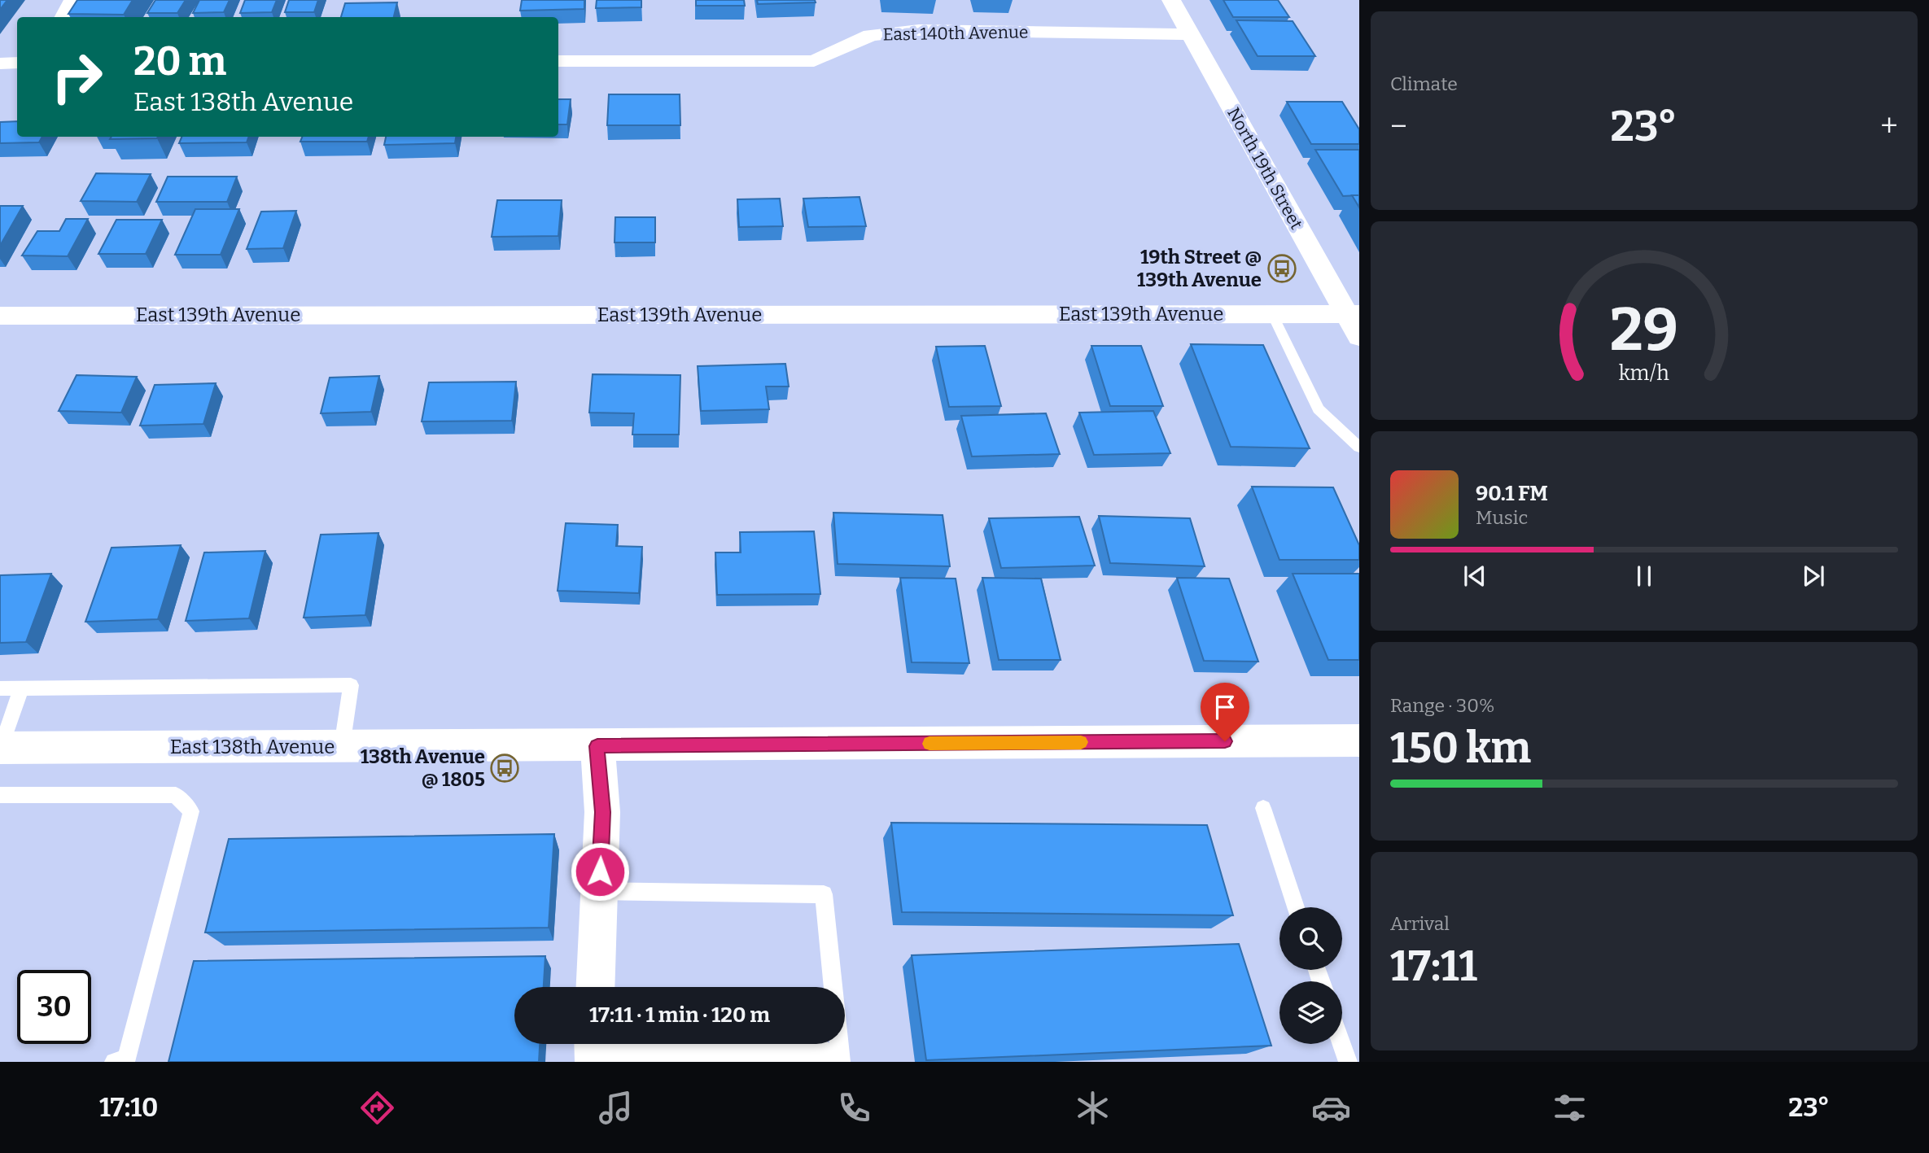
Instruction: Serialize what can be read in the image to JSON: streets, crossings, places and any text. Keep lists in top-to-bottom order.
{
  "streets": {
    "street": [
      "East 140th Avenue",
      "North 19th Street",
      "East 139th Avenue",
      "East 138th Avenue"
    ]
  },
  "crossings": [
    ["East 140th Avenue", "North 19th Street"],
    ["North 19th Street", "East 139th Avenue"]
  ],
  "places": {
    "bus stop": ["19th Street @ 139th Avenue", "138th Avenue @ 1805"]
  },
  "page": {
    "tile": [
      "Climate",
      ["Range · 30%", "150 km"],
      ["Arrival", "17:11"]
    ],
    "turn": ["20 m", "East 138th Avenue"],
    "heat": ["−", "23°", "+"],
    "song": ["90.1 FM", "Music"],
    "limit": "30",
    "trip": "17:11 · 1 min · 120 m",
    "tabs": ["17:10", "23°"],
    "gauge": ["29", "km/h"]
  }
}
